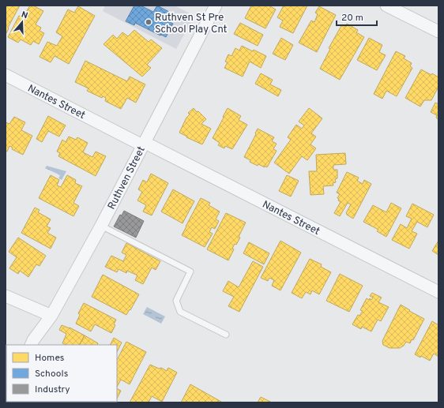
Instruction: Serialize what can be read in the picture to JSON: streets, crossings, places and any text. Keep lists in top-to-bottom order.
{
  "streets": {
    "street": ["Nantes Street", "Ruthven Street"]
  },
  "crossings": [
    ["Nantes Street", "Ruthven Street"]
  ],
  "places": ["Ruthven St Pre School Play Cnt"],
  "legend": ["Homes", "Schools", "Industry"],
  "scale_bar": "20 m",
  "north": "top"
}
